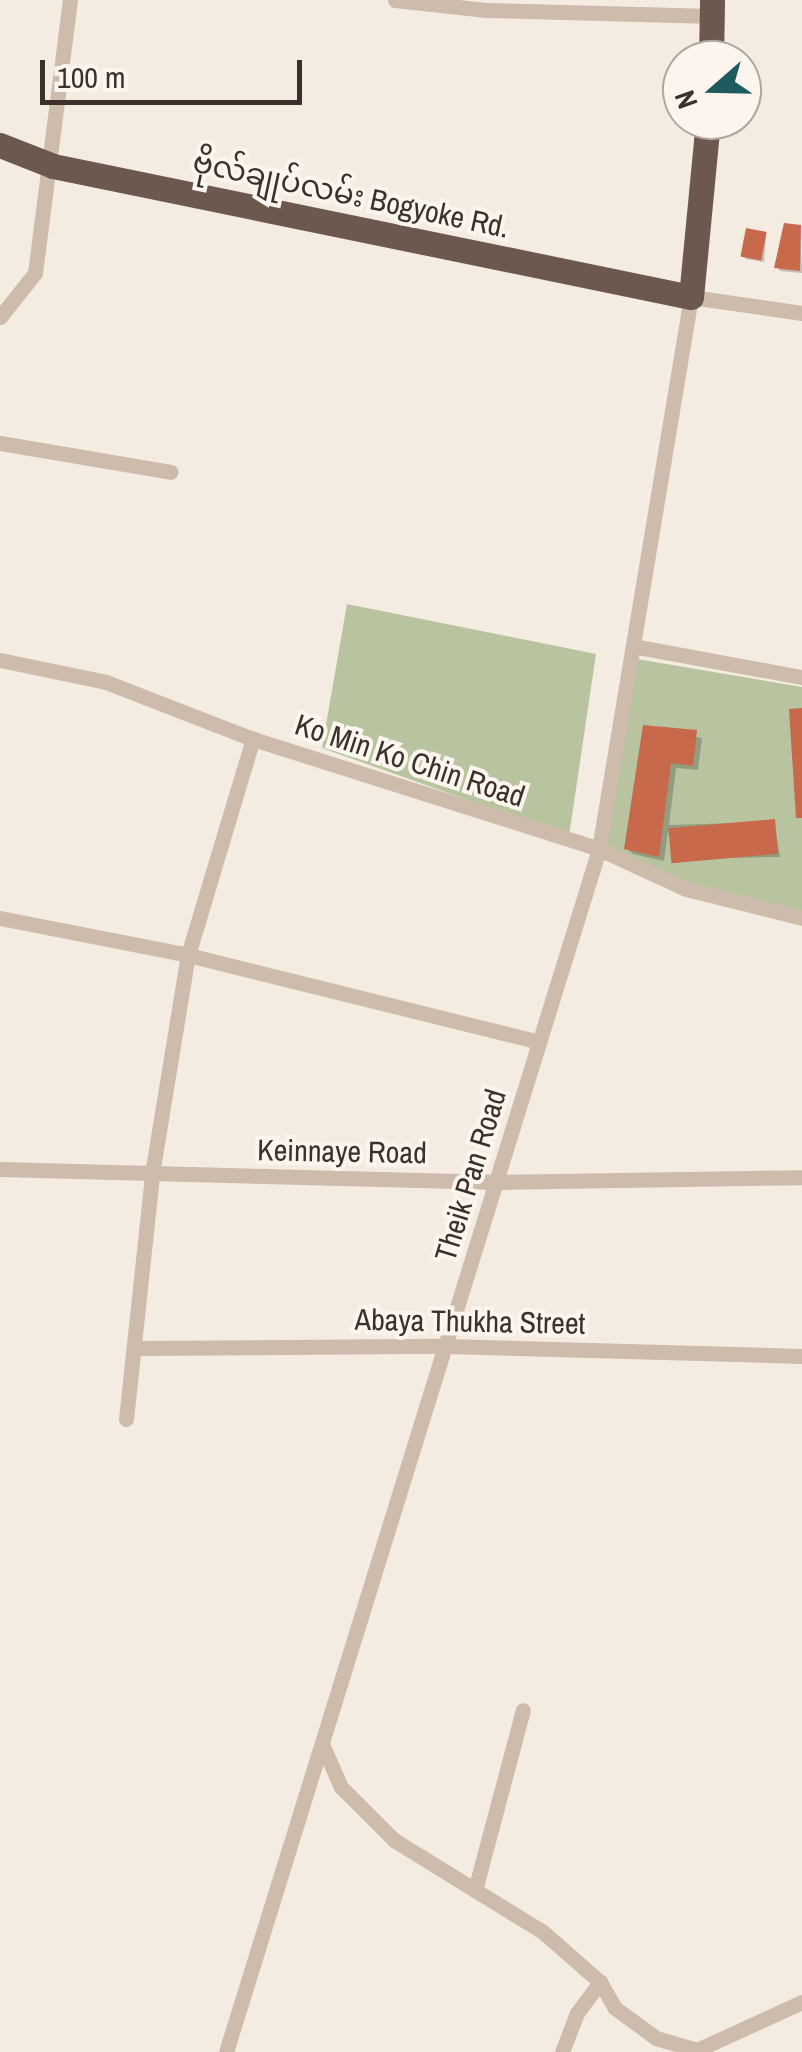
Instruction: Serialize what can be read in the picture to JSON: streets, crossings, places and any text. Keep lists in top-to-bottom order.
{
  "streets": {
    "highway": ["ဗိုလ်ချုပ်လမ်း Bogyoke Rd."],
    "street": [
      "Ko Min Ko Chin Road",
      "Keinnaye Road",
      "Theik Pan Road",
      "Abaya Thukha Street"
    ]
  },
  "crossings": [
    ["ဗိုလ်ချုပ်လမ်း Bogyoke Rd.", "Theik Pan Road"],
    ["Ko Min Ko Chin Road", "Theik Pan Road"],
    ["Keinnaye Road", "Theik Pan Road"],
    ["Theik Pan Road", "Abaya Thukha Street"]
  ],
  "scale_bar": "100 m",
  "north": "left"
}
